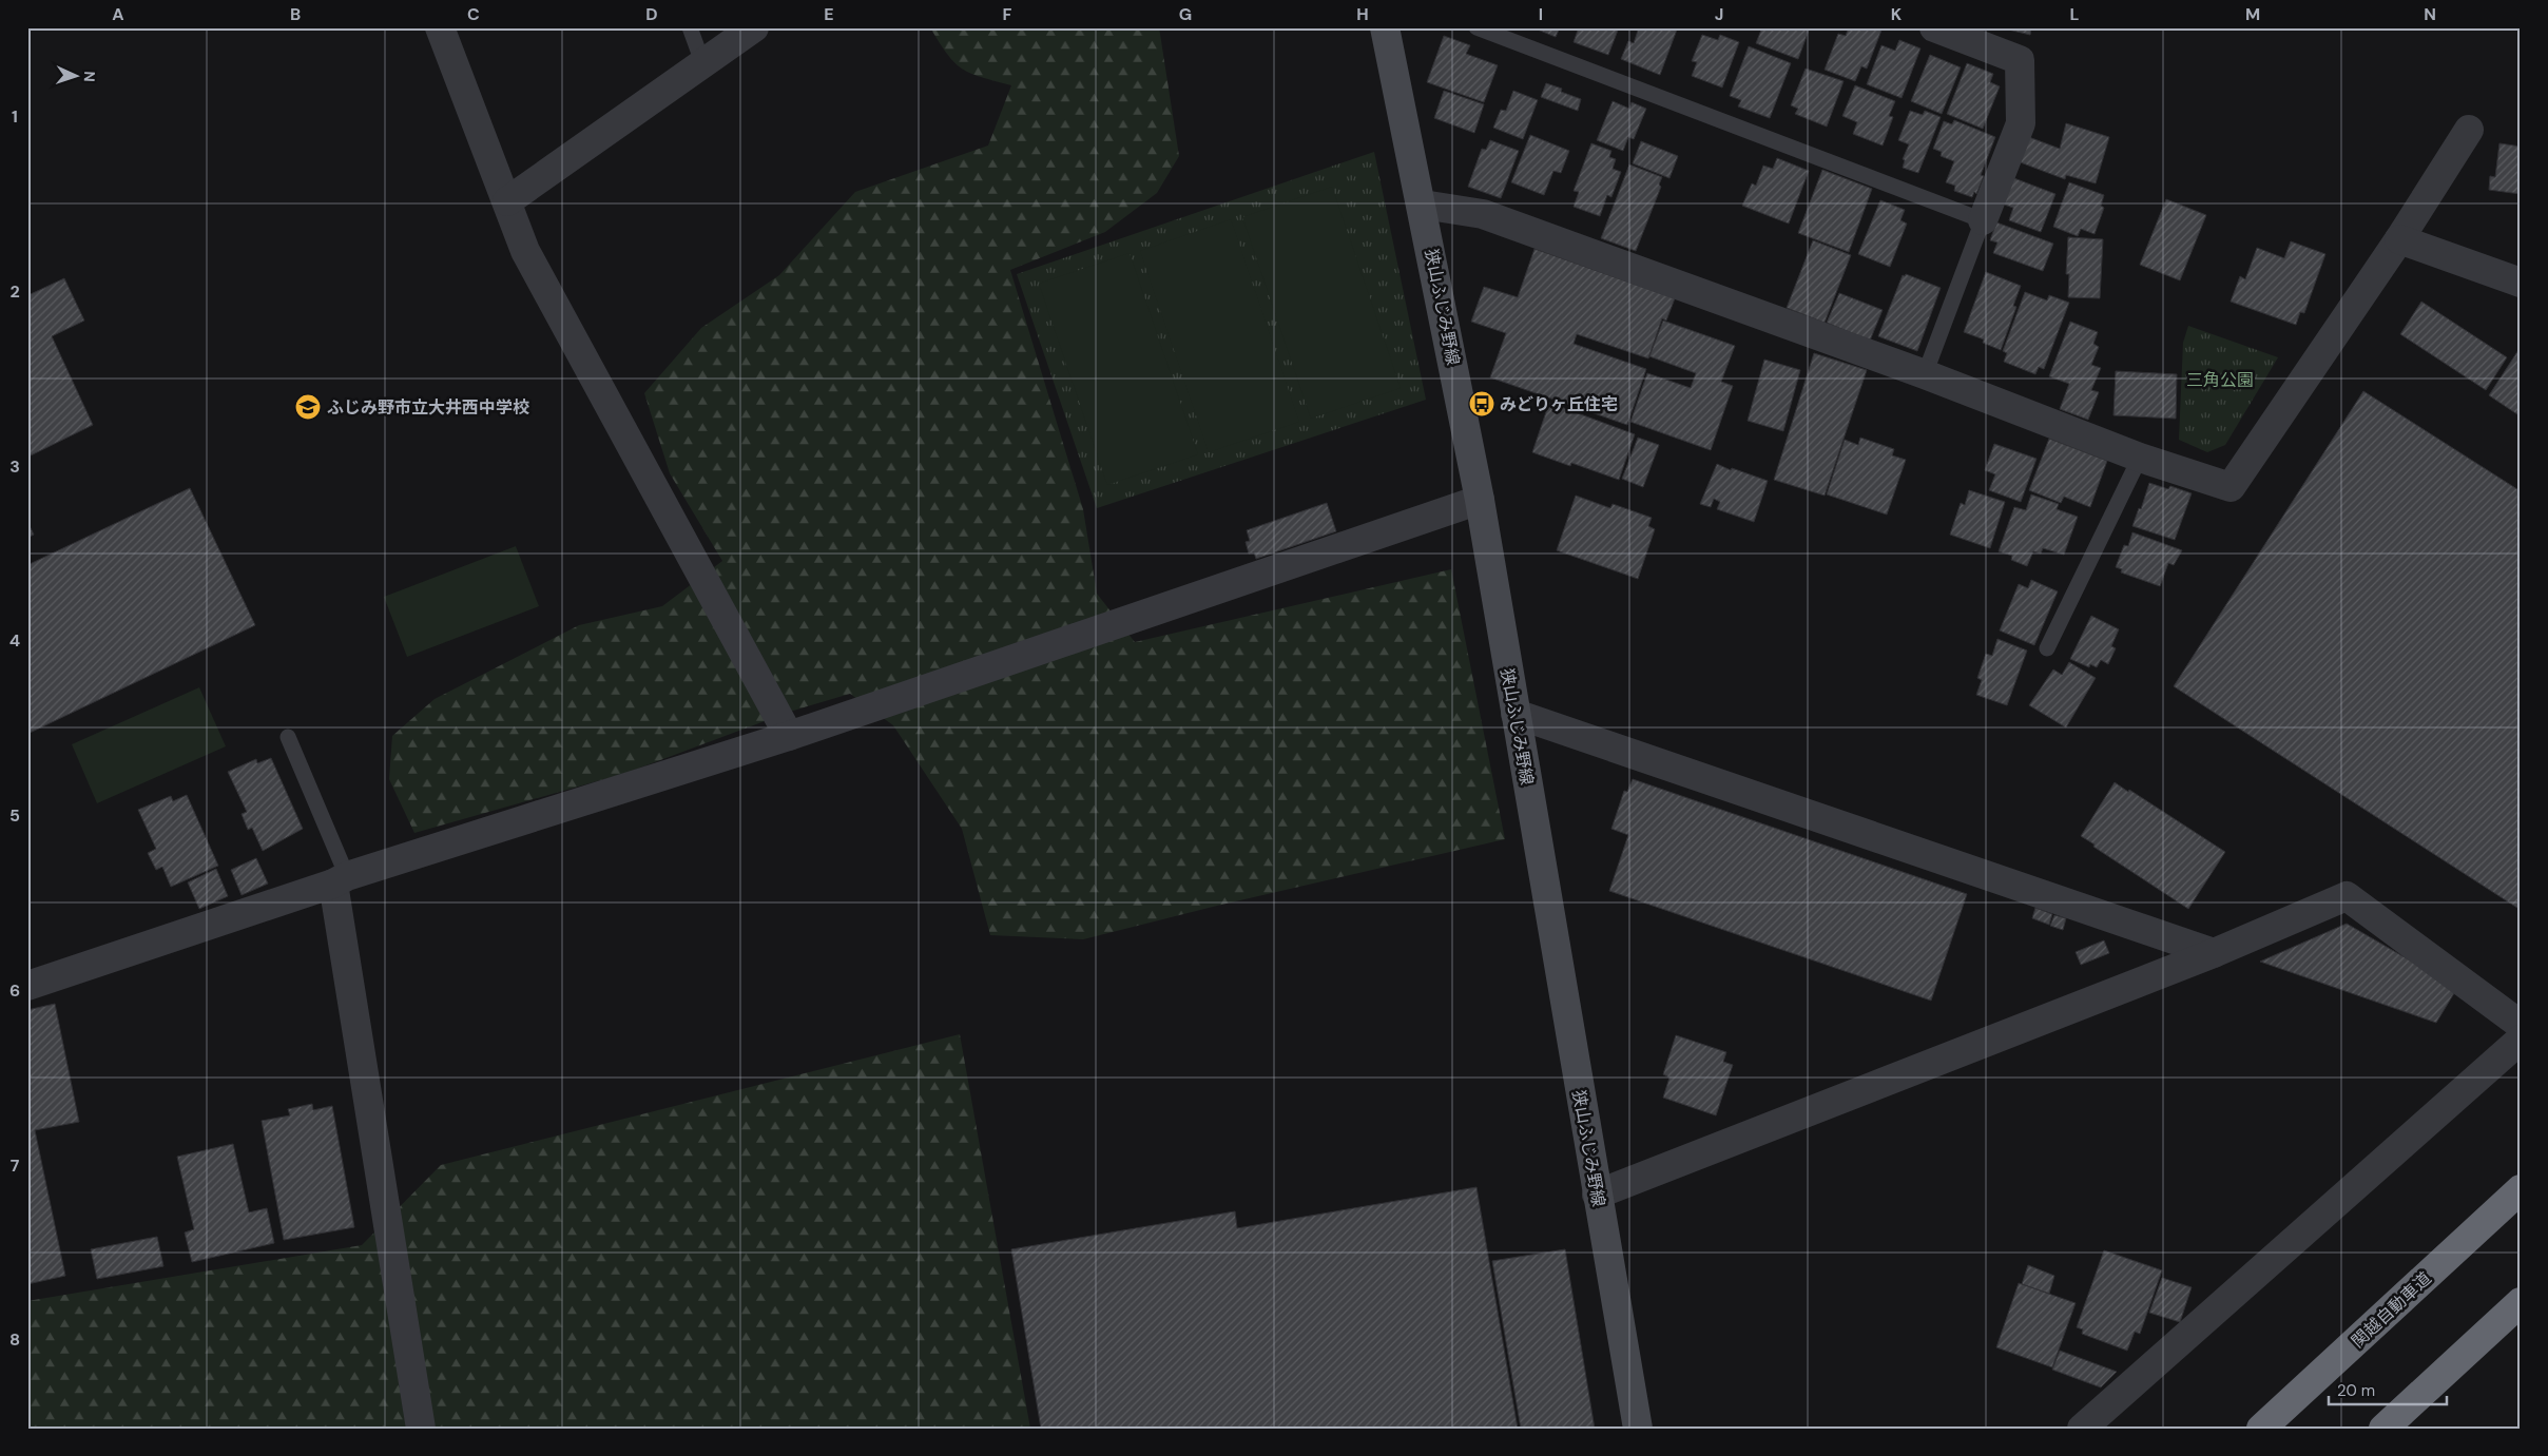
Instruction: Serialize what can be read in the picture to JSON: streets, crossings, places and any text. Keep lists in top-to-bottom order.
{
  "streets": {
    "highway": ["関越自動車道"],
    "main road": ["狭山ふじみ野線"]
  },
  "parks": ["三角公園"],
  "places": {
    "bus stop": ["みどりヶ丘住宅"],
    "school or university": ["ふじみ野市立大井西中学校"]
  },
  "scale_bar": "20 m",
  "north": "right",
  "grid": {
    "columns": [
      "A",
      "B",
      "C",
      "D",
      "E",
      "F",
      "G",
      "H",
      "I",
      "J",
      "K",
      "L",
      "M",
      "N"
    ],
    "rows": [
      "1",
      "2",
      "3",
      "4",
      "5",
      "6",
      "7",
      "8"
    ]
  }
}
